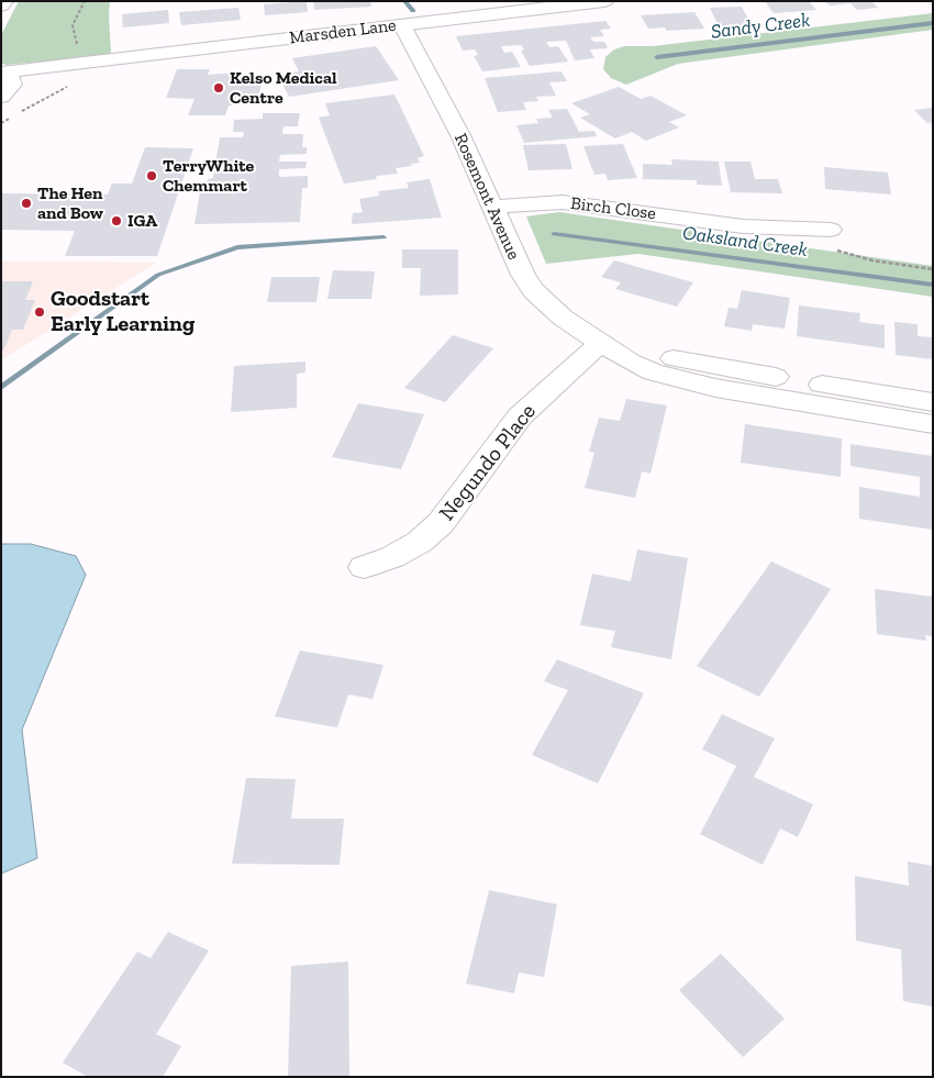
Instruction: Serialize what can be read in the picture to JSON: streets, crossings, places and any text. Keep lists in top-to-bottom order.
{
  "streets": {
    "street": [
      "Marsden Lane",
      "Rosemont Avenue",
      "Birch Close",
      "Negundo Place"
    ]
  },
  "crossings": [
    ["Marsden Lane", "Rosemont Avenue"],
    ["Rosemont Avenue", "Birch Close"],
    ["Rosemont Avenue", "Negundo Place"]
  ],
  "water": ["Sandy Creek", "Oaksland Creek"],
  "places": [
    "Kelso Medical Centre",
    "TerryWhite Chemmart",
    "The Hen and Bow",
    "IGA",
    "Goodstart Early Learning"
  ]
}
